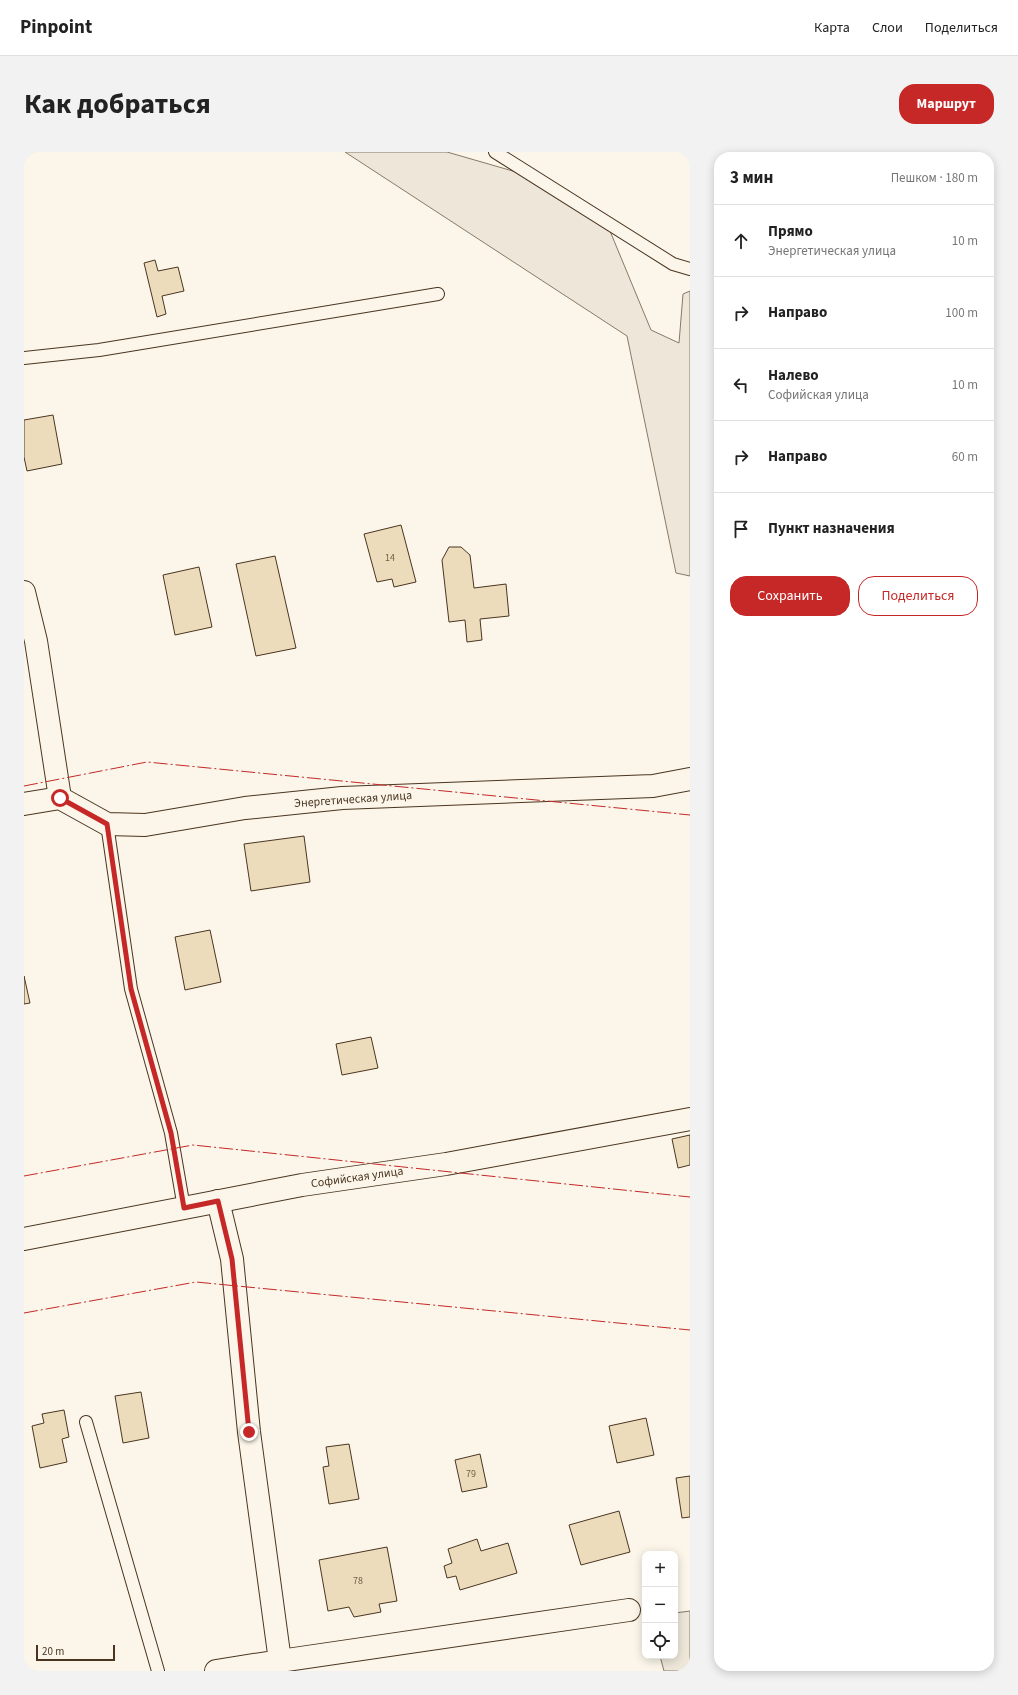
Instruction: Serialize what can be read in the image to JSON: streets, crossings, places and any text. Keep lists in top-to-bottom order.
{
  "streets": {
    "street": ["Энергетическая улица", "Софийская улица"]
  },
  "house_numbers": ["14", "79", "78"],
  "scale_bar": "20 m",
  "page": {
    "header": "Pinpoint",
    "nav": ["Карта", "Слои", "Поделиться"],
    "title": "Как добраться",
    "buttons": [
      "Маршрут",
      ["Сохранить", "Поделиться"]
    ],
    "heading": ["3 мин", "Пешком · 180 m"],
    "list": [
      ["Прямо", "Энергетическая улица", "10 m"],
      ["Направо", "100 m"],
      ["Налево", "Софийская улица", "10 m"],
      ["Направо", "60 m"],
      "Пункт назначения"
    ],
    "map_buttons": ["+", "−"],
    "scale": "20 m"
  }
}
